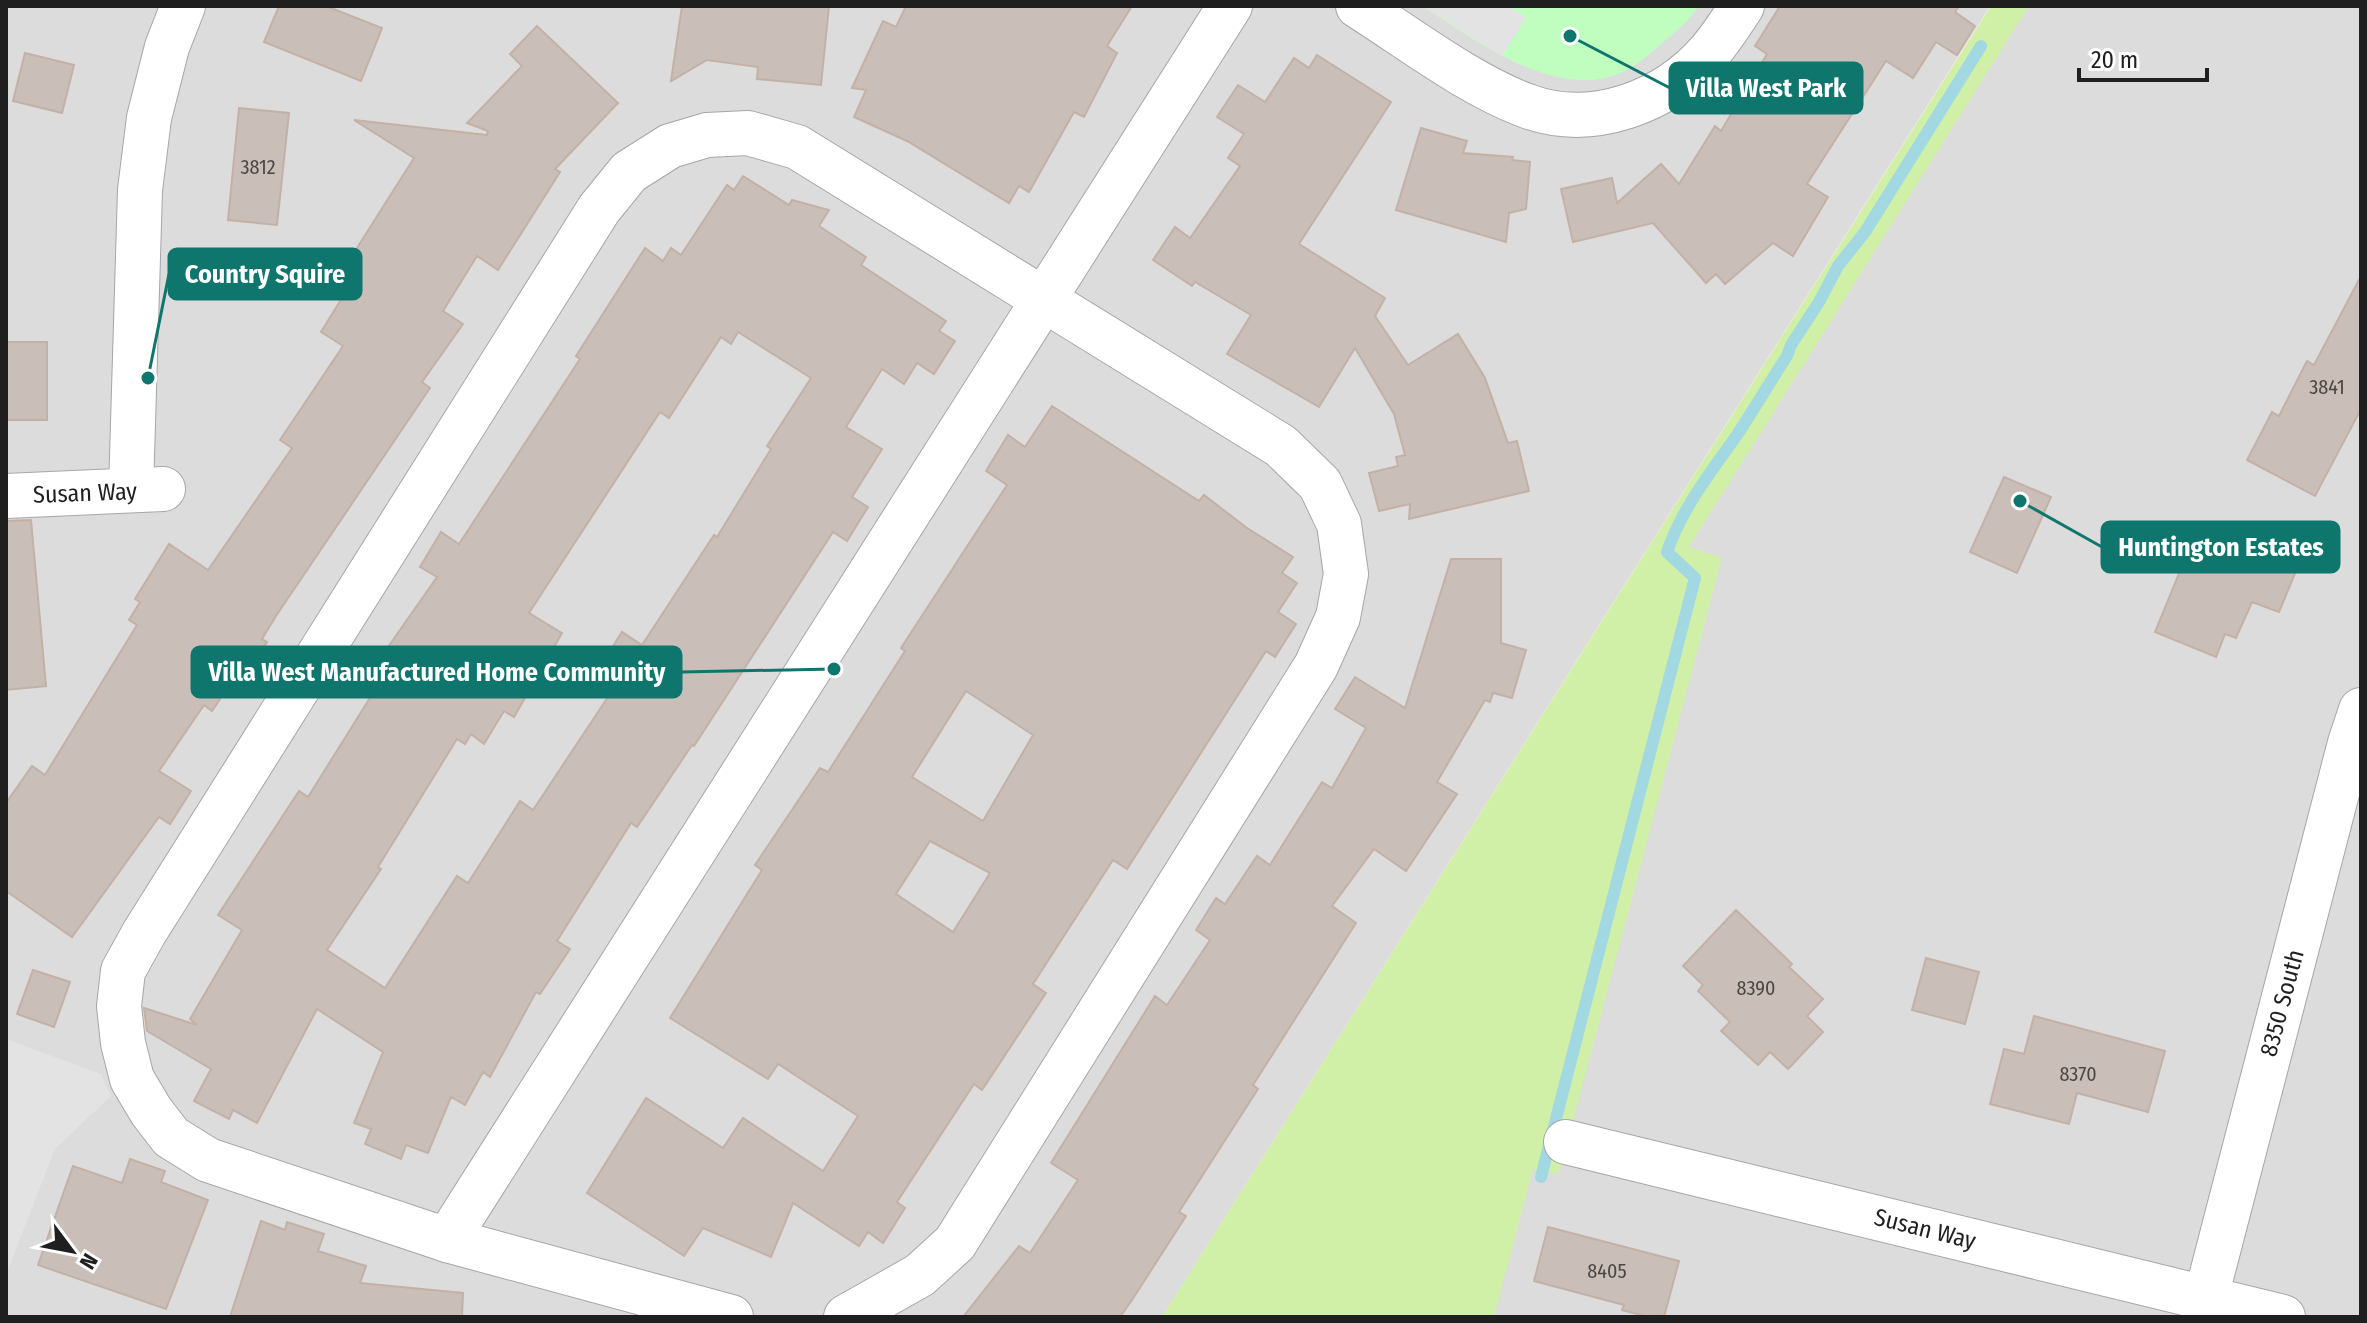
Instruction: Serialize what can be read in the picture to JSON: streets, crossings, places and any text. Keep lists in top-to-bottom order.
{
  "streets": {
    "street": ["Susan Way", "8350 South"]
  },
  "crossings": [
    ["Susan Way", "8350 South"]
  ],
  "places": [
    "Villa West Park",
    "Country Squire",
    "Huntington Estates",
    "Villa West Manufactured Home Community"
  ],
  "house_numbers": [
    "3812",
    "3841",
    "8390",
    "8370",
    "8405"
  ],
  "scale_bar": "20 m",
  "north": "bottom right"
}
